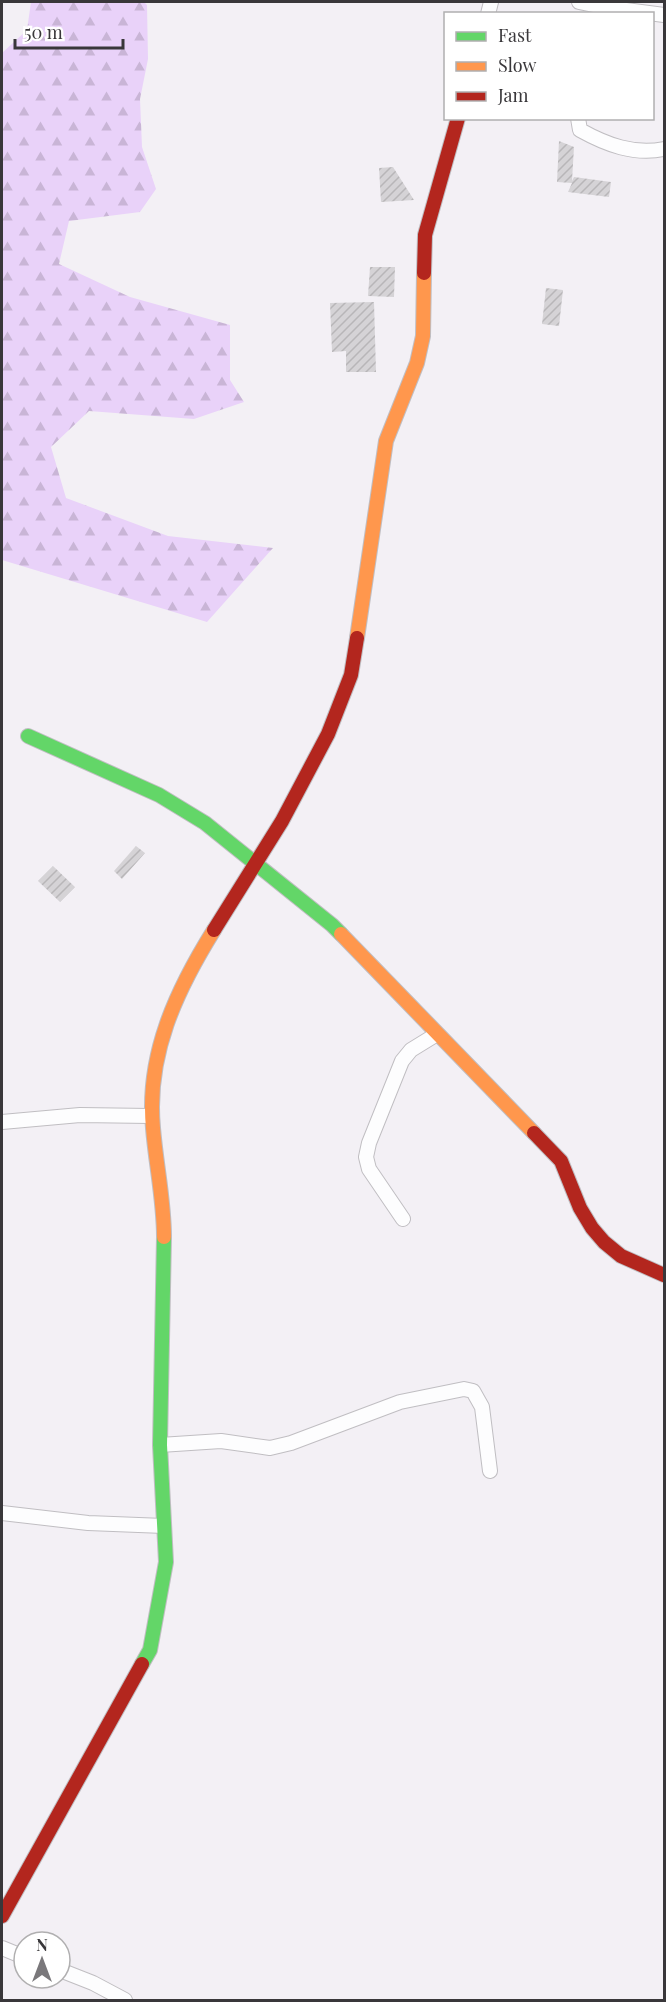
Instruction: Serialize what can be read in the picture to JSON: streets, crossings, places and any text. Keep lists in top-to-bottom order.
{
  "legend": ["Fast", "Slow", "Jam"],
  "scale_bar": "50 m",
  "north": "top"
}
